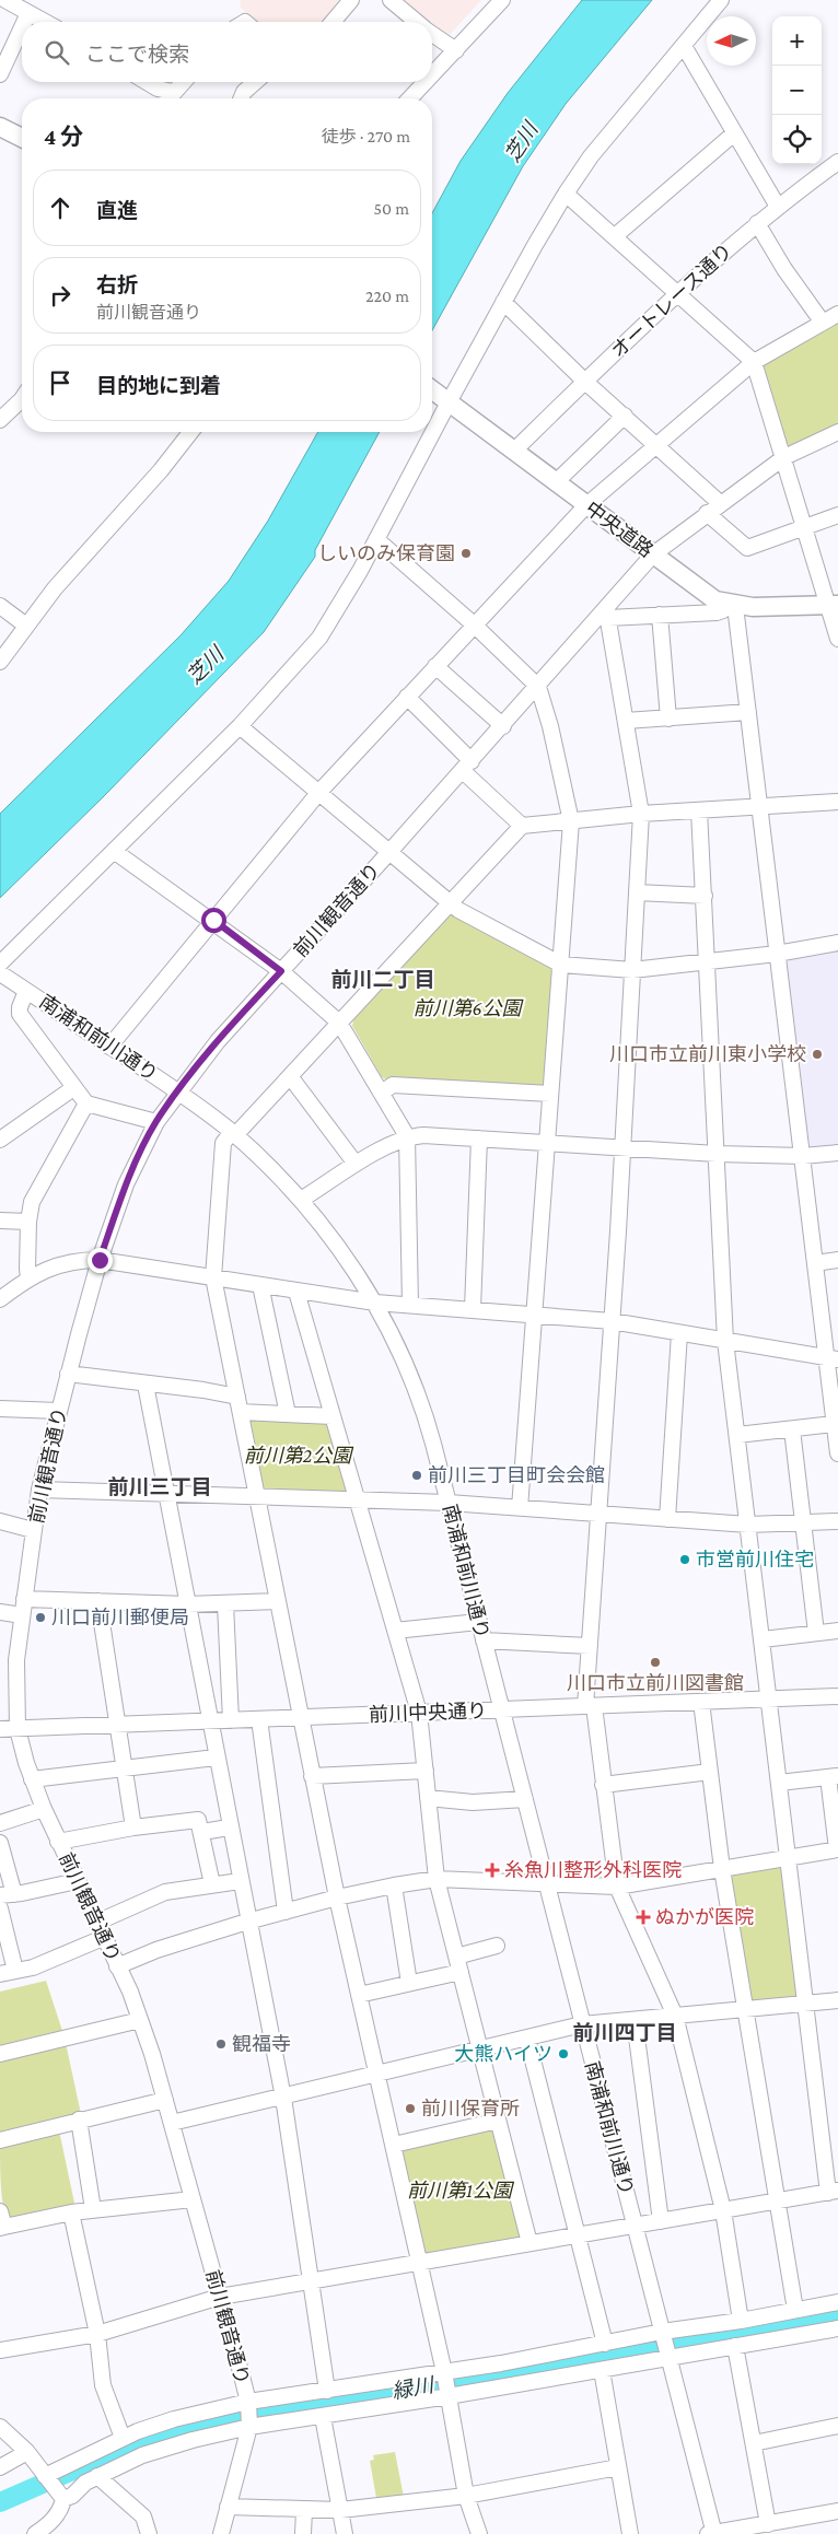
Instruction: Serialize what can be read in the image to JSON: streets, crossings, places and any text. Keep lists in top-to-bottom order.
{
  "streets": {
    "main road": ["中央道路"],
    "street": [
      "オートレース通り",
      "前川観音通り",
      "南浦和前川通り",
      "前川中央通り"
    ]
  },
  "crossings": [
    ["オートレース通り", "中央道路"],
    ["中央道路", "前川観音通り"],
    ["前川観音通り", "南浦和前川通り"],
    ["前川観音通り", "前川中央通り"],
    ["南浦和前川通り", "前川中央通り"]
  ],
  "districts": ["前川二丁目", "前川三丁目", "前川四丁目"],
  "water": ["芝川", "緑川"],
  "parks": ["前川第6公園", "前川第2公園", "前川第1公園"],
  "places": {
    "other": [
      "しいのみ保育園",
      "川口市立前川東小学校",
      "前川三丁目町会会館",
      "市営前川住宅",
      "川口前川郵便局",
      "川口市立前川図書館",
      "観福寺",
      "大熊ハイツ",
      "前川保育所"
    ],
    "health": ["糸魚川整形外科医院", "ぬかが医院"]
  },
  "north": "left",
  "page": {
    "map_buttons": ["+", "−"],
    "search": "ここで検索",
    "heading": ["4 分", "徒歩 · 270 m"],
    "list": [
      ["直進", "50 m"],
      ["右折", "前川観音通り", "220 m"],
      "目的地に到着"
    ]
  }
}
